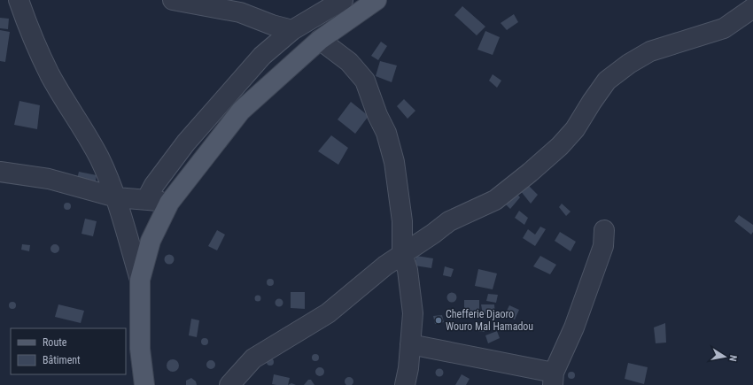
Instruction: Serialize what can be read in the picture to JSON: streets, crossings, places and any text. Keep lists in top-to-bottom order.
{
  "places": ["Chefferie Djaoro Wouro Mal Hamadou"],
  "legend": ["Route", "Bâtiment"],
  "north": "right"
}
